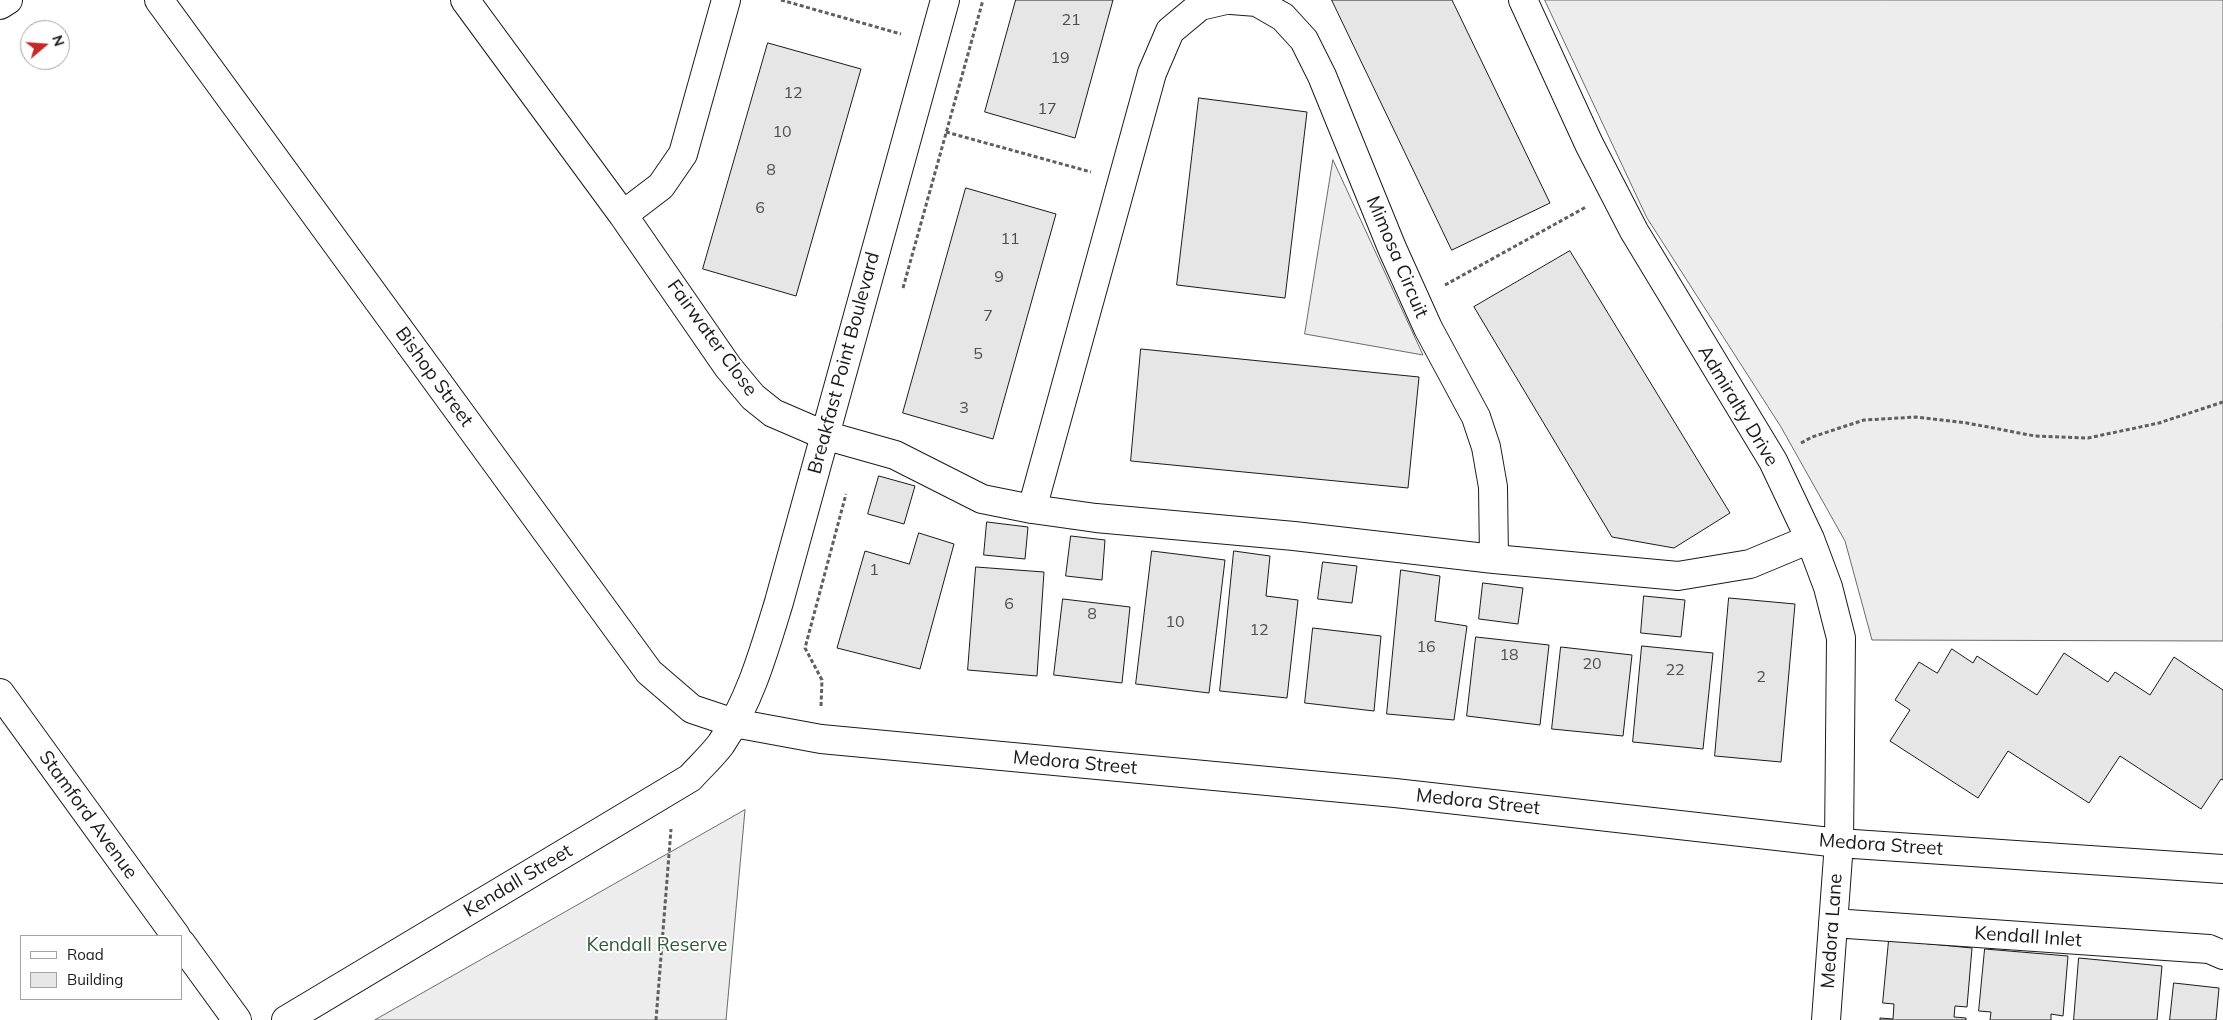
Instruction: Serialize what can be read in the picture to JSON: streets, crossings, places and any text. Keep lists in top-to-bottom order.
{
  "streets": {
    "street": [
      "Mimosa Circuit",
      "Fairwater Close",
      "Breakfast Point Boulevard",
      "Bishop Street",
      "Admiralty Drive",
      "Medora Street",
      "Stamford Avenue",
      "Kendall Street",
      "Medora Lane",
      "Kendall Inlet"
    ]
  },
  "crossings": [
    ["Fairwater Close", "Breakfast Point Boulevard"],
    ["Breakfast Point Boulevard", "Bishop Street"],
    ["Breakfast Point Boulevard", "Medora Street"],
    ["Breakfast Point Boulevard", "Kendall Street"],
    ["Bishop Street", "Medora Street"],
    ["Bishop Street", "Kendall Street"],
    ["Admiralty Drive", "Medora Street"],
    ["Admiralty Drive", "Medora Lane"],
    ["Medora Street", "Kendall Street"],
    ["Medora Street", "Medora Lane"],
    ["Medora Lane", "Kendall Inlet"]
  ],
  "parks": ["Kendall Reserve"],
  "house_numbers": [
    "21",
    "19",
    "12",
    "17",
    "10",
    "8",
    "6",
    "11",
    "9",
    "7",
    "5",
    "3",
    "1",
    "6",
    "8",
    "10",
    "12",
    "16",
    "18",
    "20",
    "22",
    "2"
  ],
  "legend": ["Road", "Building"],
  "north": "right"
}
